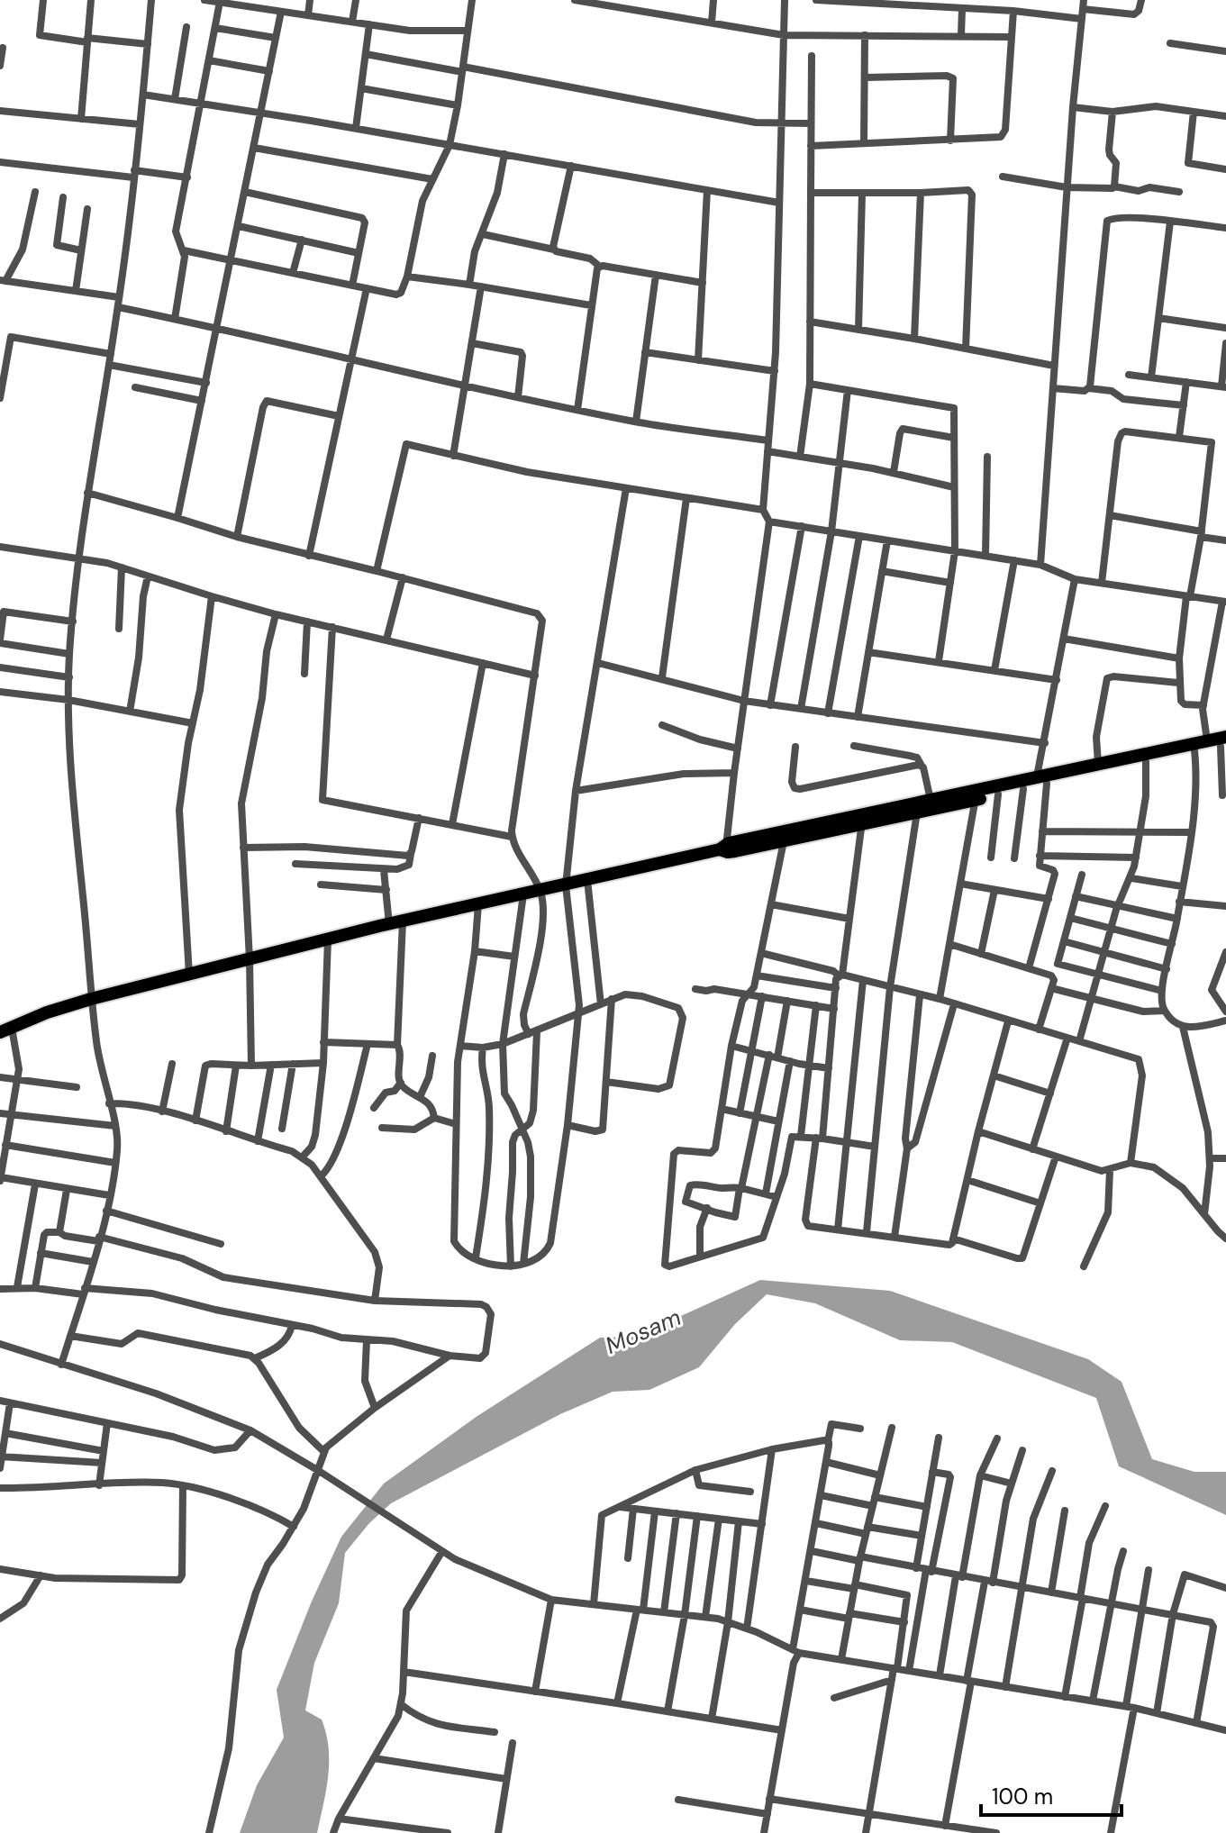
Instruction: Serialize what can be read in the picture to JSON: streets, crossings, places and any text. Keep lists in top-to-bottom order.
{
  "water": ["Mosam"],
  "scale_bar": "100 m"
}
